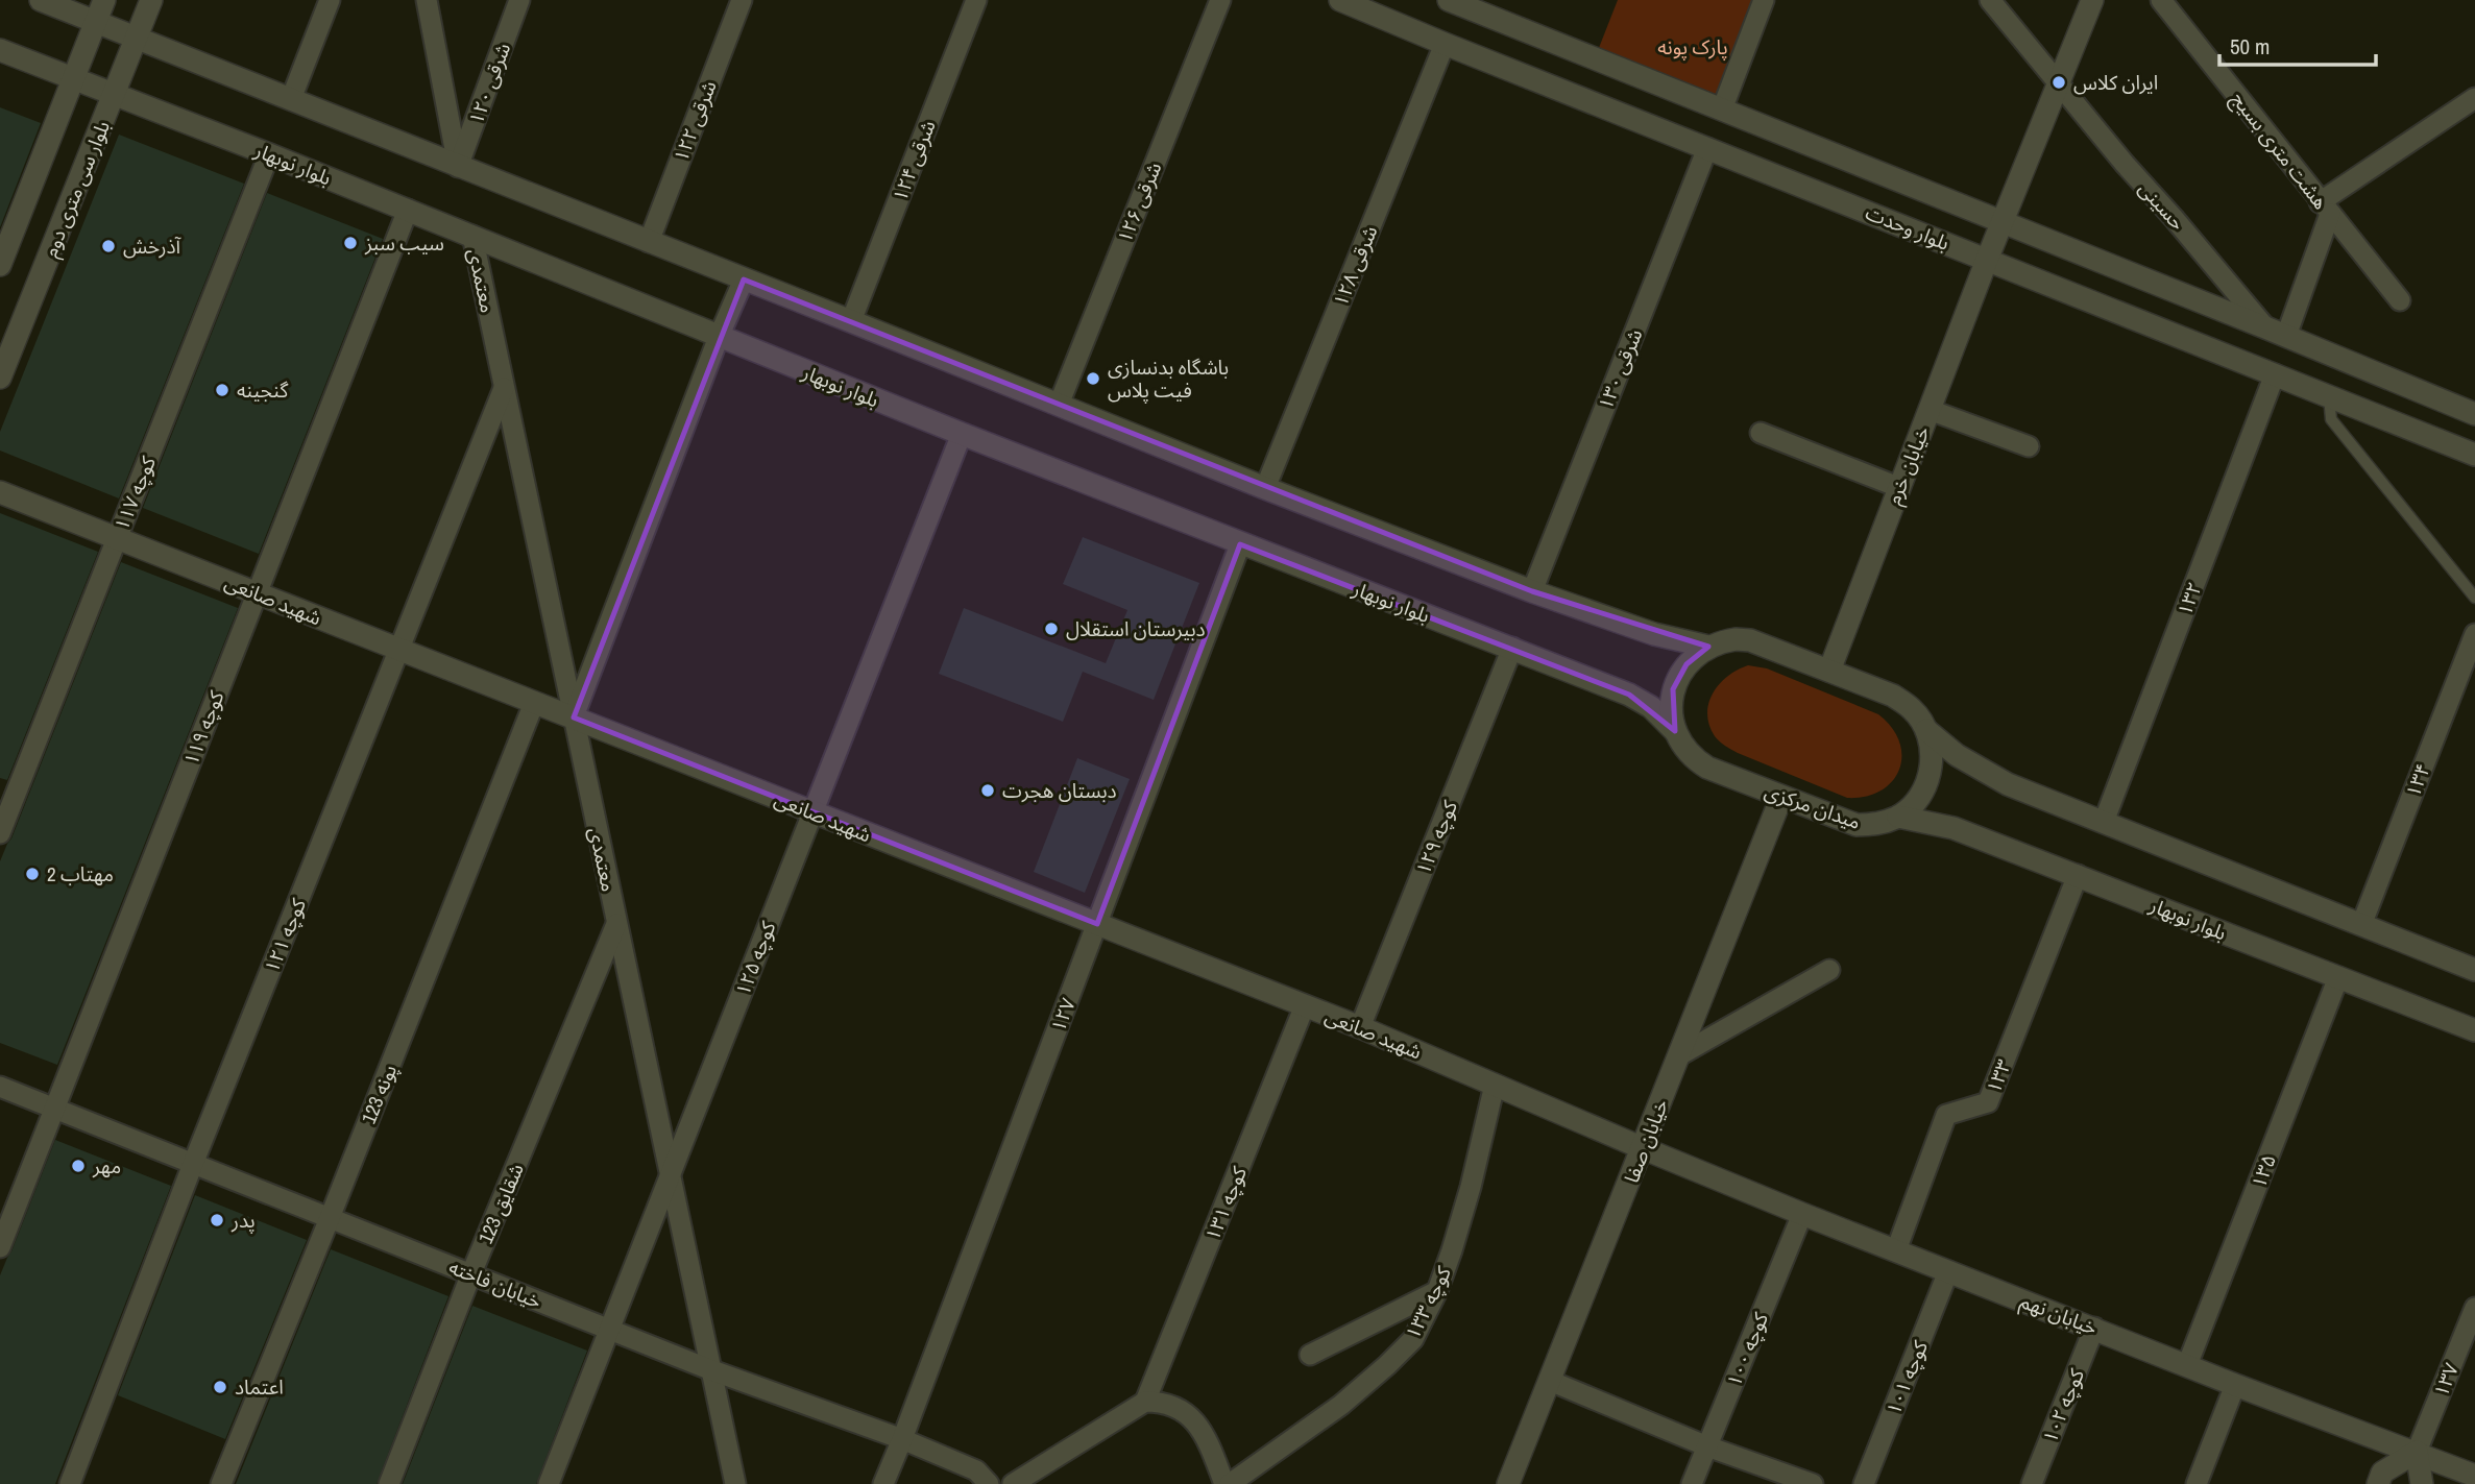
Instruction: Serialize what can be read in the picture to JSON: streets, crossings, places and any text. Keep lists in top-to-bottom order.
{
  "streets": {
    "street": [
      "۱۲۰ شرقی",
      "۱۲۲ شرقی",
      "هشت متری بسیج",
      "۱۲۴ شرقی",
      "بلوار نوبهار",
      "بلوار سی متری دوم",
      "۱۲۶ شرقی",
      "حسینی",
      "بلوار وحدت",
      "۱۲۸ شرقی",
      "معتمدی",
      "۱۳۰ شرقی",
      "خیابان خرم",
      "کوچه ۱۱۷",
      "۱۳۲",
      "شهید صانعی",
      "کوچه ۱۱۹",
      "۱۳۴",
      "میدان مرکزی",
      "کوچه ۱۲۹",
      "کوچه ۱۲۱",
      "کوچه ۱۲۵",
      "۱۲۷",
      "۱۳۳",
      "123 پونه",
      "خیابان صفا",
      "۱۳۵",
      "123 شقایق",
      "کوچه ۱۳۱",
      "خیابان فاخته",
      "کوچه ۱۳۳",
      "خیابان نهم",
      "کوچه ۱۰۰",
      "کوچه ۱۰۱",
      "۱۳۷",
      "کوچه ۱۰۲"
    ]
  },
  "crossings": [
    ["بلوار نوبهار", "بلوار سی متری دوم"],
    ["بلوار نوبهار", "معتمدی"],
    ["بلوار نوبهار", "کوچه ۱۱۷"],
    ["بلوار نوبهار", "کوچه ۱۱۹"],
    ["بلوار نوبهار", "میدان مرکزی"],
    ["بلوار نوبهار", "کوچه ۱۲۹"],
    ["بلوار نوبهار", "کوچه ۱۲۵"],
    ["بلوار نوبهار", "۱۲۷"],
    ["بلوار نوبهار", "۱۳۳"],
    ["بلوار نوبهار", "۱۳۵"],
    ["حسینی", "بلوار وحدت"],
    ["بلوار وحدت", "۱۲۸ شرقی"],
    ["بلوار وحدت", "۱۳۰ شرقی"],
    ["بلوار وحدت", "خیابان خرم"],
    ["بلوار وحدت", "۱۳۲"],
    ["معتمدی", "شهید صانعی"],
    ["معتمدی", "کوچه ۱۲۱"],
    ["معتمدی", "کوچه ۱۲۵"],
    ["معتمدی", "123 شقایق"],
    ["معتمدی", "خیابان فاخته"],
    ["کوچه ۱۱۷", "شهید صانعی"],
    ["شهید صانعی", "کوچه ۱۱۹"],
    ["شهید صانعی", "کوچه ۱۲۹"],
    ["شهید صانعی", "کوچه ۱۲۱"],
    ["شهید صانعی", "کوچه ۱۲۵"],
    ["شهید صانعی", "۱۲۷"],
    ["شهید صانعی", "123 پونه"],
    ["شهید صانعی", "خیابان صفا"],
    ["شهید صانعی", "کوچه ۱۳۱"],
    ["شهید صانعی", "کوچه ۱۳۳"],
    ["شهید صانعی", "خیابان نهم"],
    ["کوچه ۱۱۹", "خیابان فاخته"],
    ["میدان مرکزی", "خیابان صفا"],
    ["کوچه ۱۲۱", "خیابان فاخته"],
    ["کوچه ۱۲۵", "خیابان فاخته"],
    ["۱۲۷", "خیابان فاخته"],
    ["۱۳۳", "خیابان نهم"],
    ["123 پونه", "خیابان فاخته"],
    ["خیابان صفا", "خیابان نهم"],
    ["۱۳۵", "خیابان نهم"],
    ["123 شقایق", "خیابان فاخته"],
    ["خیابان نهم", "کوچه ۱۰۰"],
    ["خیابان نهم", "کوچه ۱۰۱"],
    ["خیابان نهم", "۱۳۷"],
    ["خیابان نهم", "کوچه ۱۰۲"]
  ],
  "parks": ["پارک پونه"],
  "places": [
    "ایران کلاس",
    "سیب سبز",
    "آذرخش",
    "باشگاه بدنسازی فیت پلاس",
    "گنجینه",
    "دبیرستان استقلال",
    "دبستان هجرت",
    "مهتاب 2",
    "مهر",
    "پدر",
    "اعتماد"
  ],
  "scale_bar": "50 m"
}
